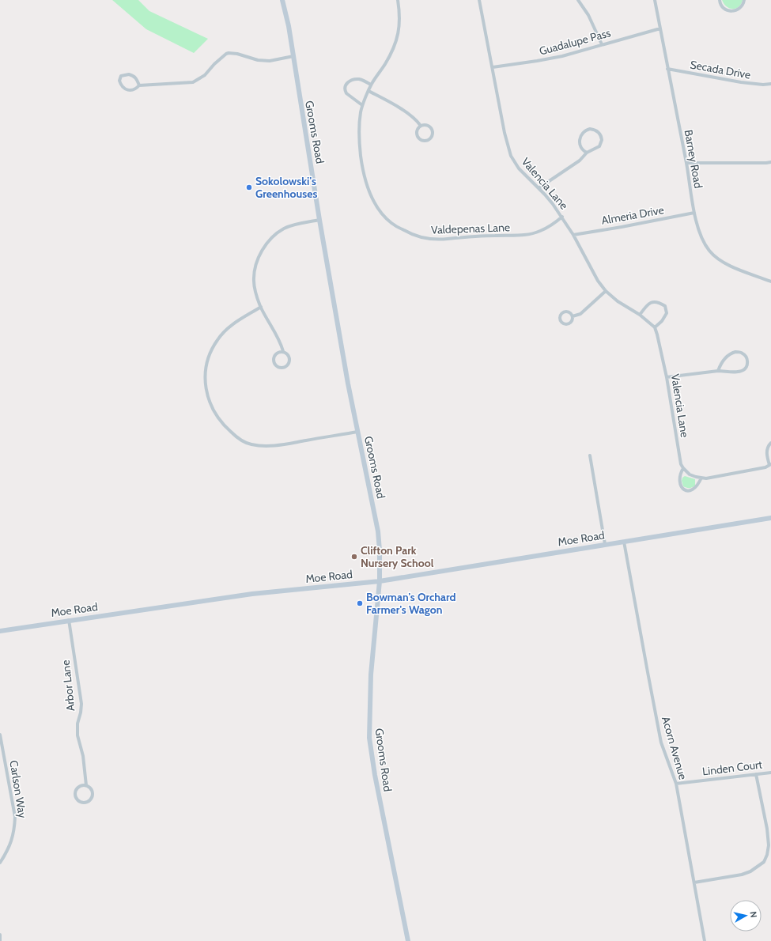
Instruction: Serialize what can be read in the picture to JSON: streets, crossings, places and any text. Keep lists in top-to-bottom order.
{
  "streets": {
    "street": [
      "Guadalupe Pass",
      "Secada Drive",
      "Grooms Road",
      "Barney Road",
      "Valencia Lane",
      "Almeria Drive",
      "Valdepenas Lane",
      "Moe Road",
      "Arbor Lane",
      "Acorn Avenue",
      "Linden Court",
      "Carlson Way"
    ]
  },
  "crossings": [
    ["Guadalupe Pass", "Barney Road"],
    ["Guadalupe Pass", "Valencia Lane"],
    ["Secada Drive", "Barney Road"],
    ["Grooms Road", "Moe Road"],
    ["Barney Road", "Almeria Drive"],
    ["Valencia Lane", "Almeria Drive"],
    ["Valencia Lane", "Valdepenas Lane"],
    ["Moe Road", "Arbor Lane"],
    ["Moe Road", "Acorn Avenue"],
    ["Acorn Avenue", "Linden Court"]
  ],
  "places": ["Sokolowski's Greenhouses", "Clifton Park Nursery School", "Bowman's Orchard Farmer's Wagon"],
  "north": "right"
}
